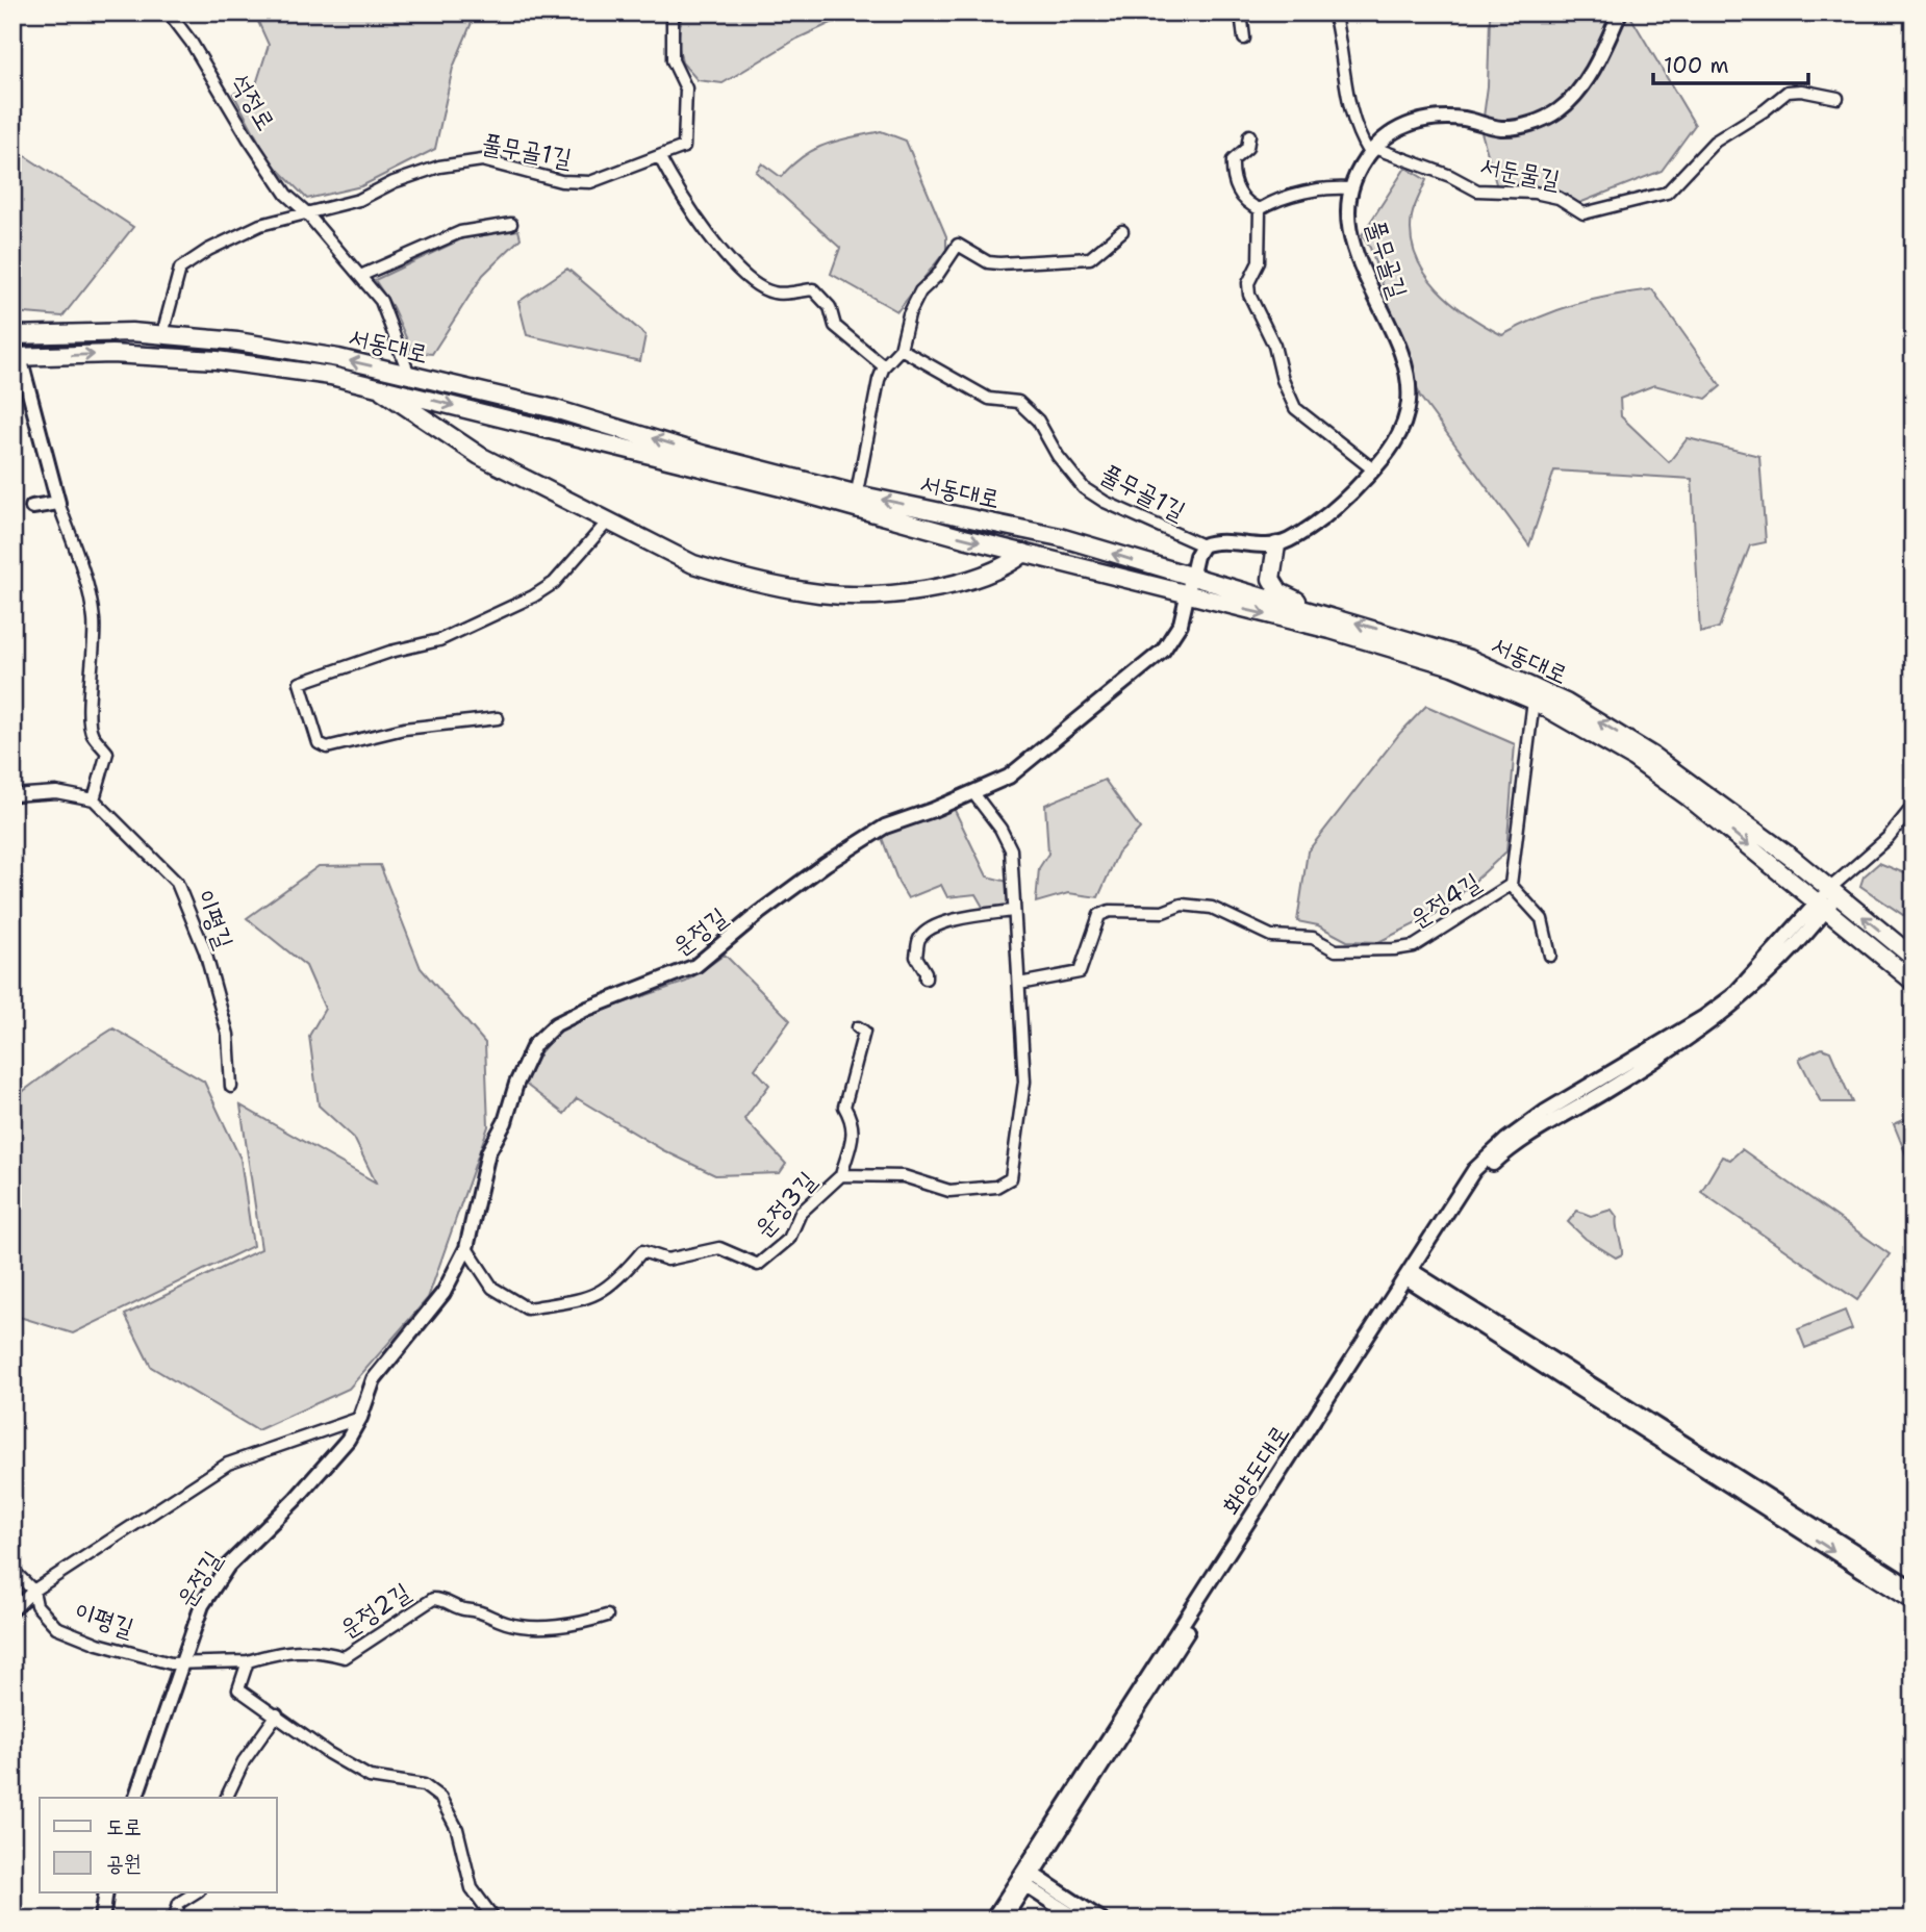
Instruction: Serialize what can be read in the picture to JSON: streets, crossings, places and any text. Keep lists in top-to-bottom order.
{
  "streets": {
    "main road": ["서동대로"],
    "street": [
      "석정로",
      "풀무골1길",
      "서둔물길",
      "풀무골길",
      "운정4길",
      "이평길",
      "운정길",
      "운정3길",
      "화양도대로",
      "운정2길"
    ]
  },
  "crossings": [
    ["석정로", "풀무골1길"],
    ["풀무골1길", "서동대로"],
    ["서둔물길", "풀무골길"],
    ["서동대로", "운정4길"],
    ["서동대로", "운정길"],
    ["서동대로", "화양도대로"],
    ["운정4길", "운정3길"],
    ["이평길", "운정길"],
    ["이평길", "운정2길"],
    ["운정길", "운정3길"],
    ["운정길", "운정2길"]
  ],
  "legend": ["도로", "공원"],
  "scale_bar": "100 m"
}
